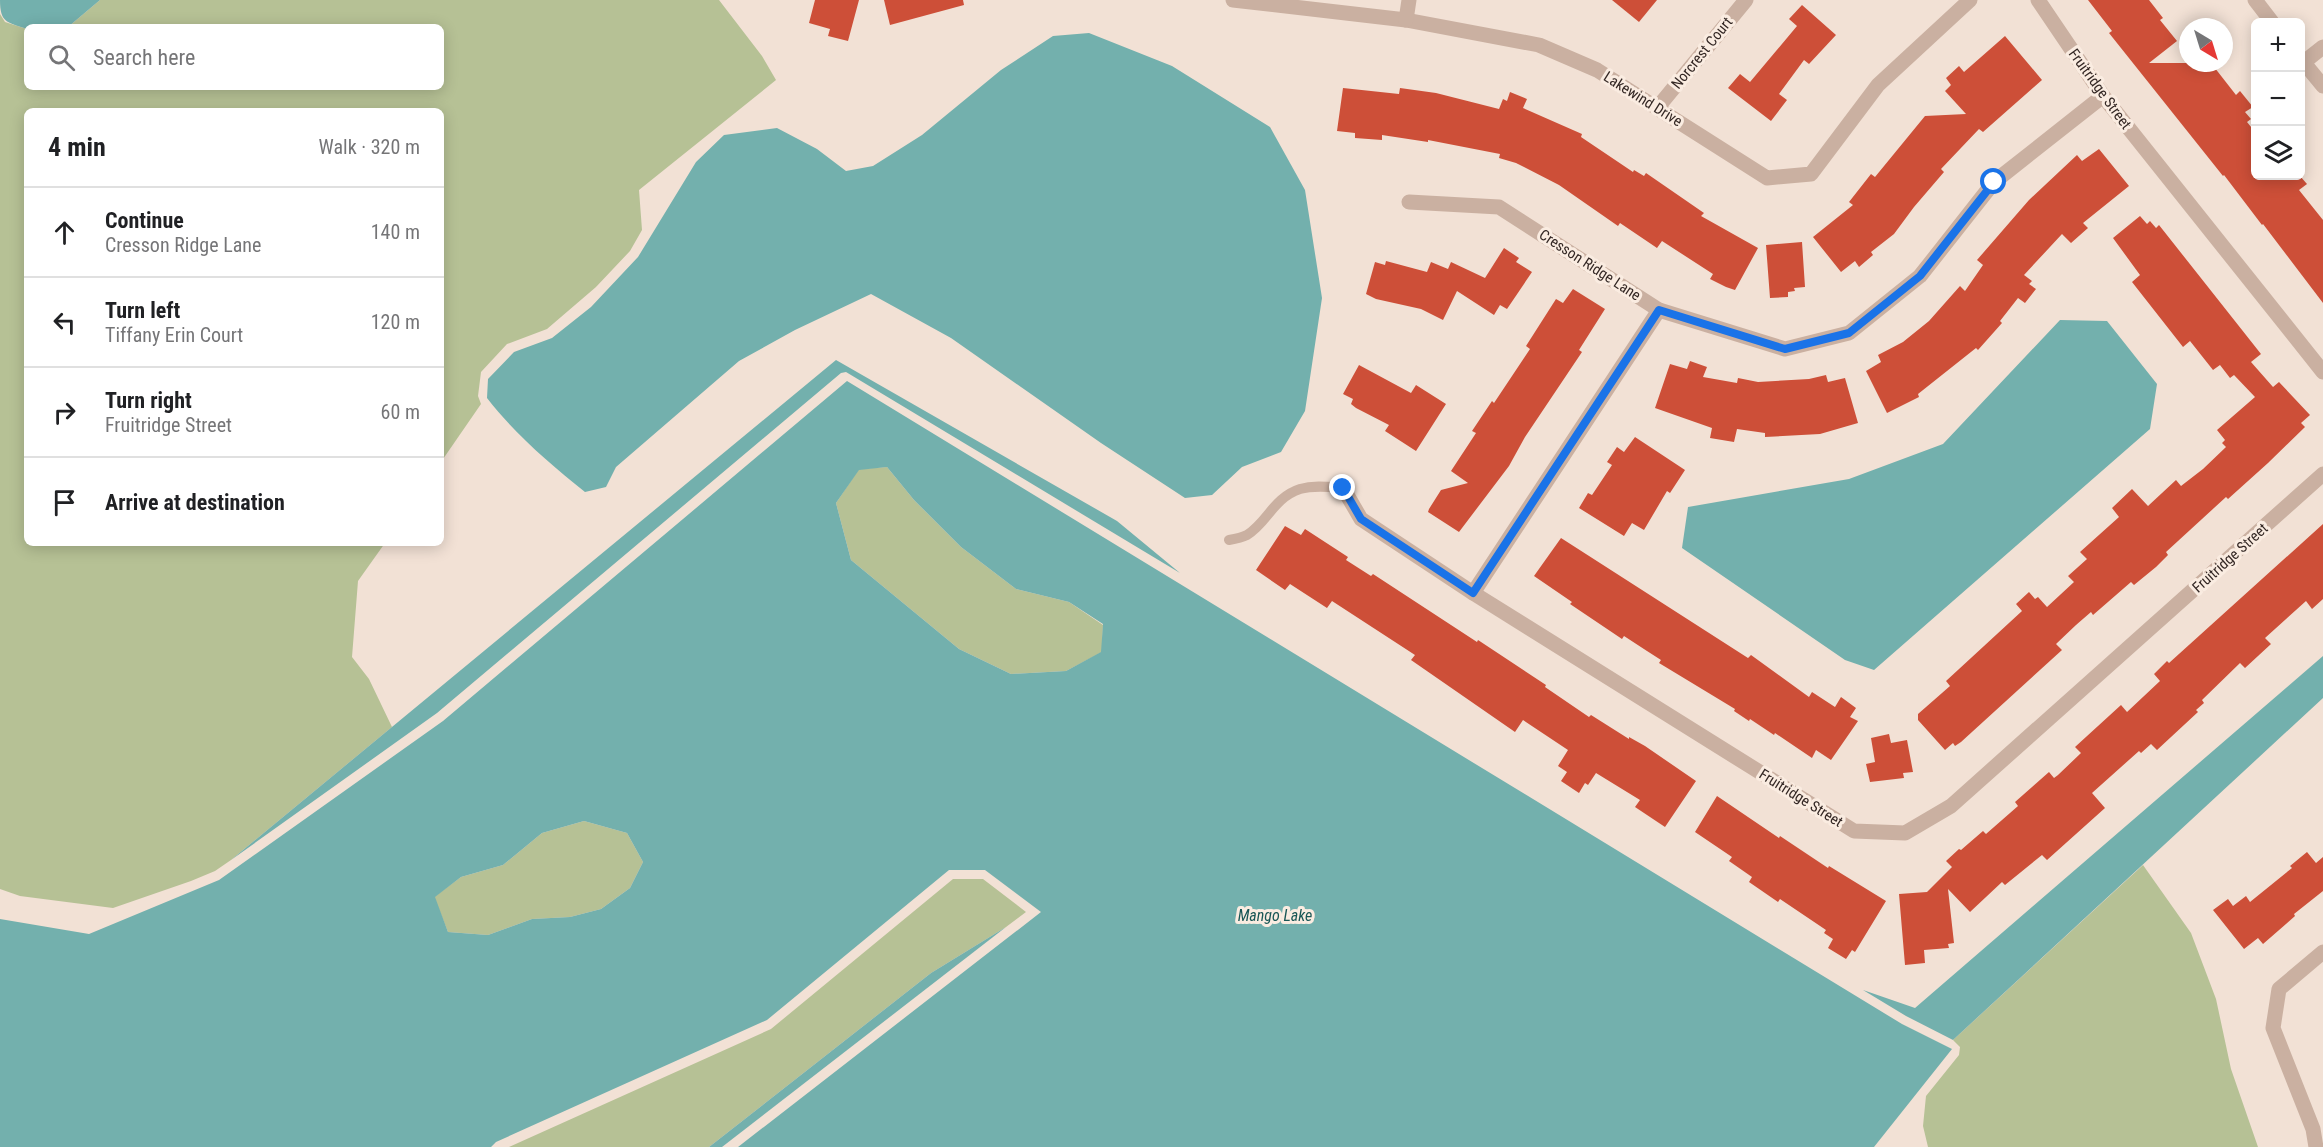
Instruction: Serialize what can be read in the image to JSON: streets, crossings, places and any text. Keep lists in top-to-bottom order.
{
  "streets": {
    "street": [
      "Norcrest Court",
      "Fruitridge Street",
      "Lakewind Drive",
      "Cresson Ridge Lane"
    ]
  },
  "crossings": [
    ["Norcrest Court", "Lakewind Drive"],
    ["Fruitridge Street", "Cresson Ridge Lane"]
  ],
  "water": ["Mango Lake"],
  "north": "bottom right",
  "page": {
    "map_buttons": ["+", "−"],
    "search": "Search here",
    "heading": ["4 min", "Walk · 320 m"],
    "list": [
      ["Continue", "Cresson Ridge Lane", "140 m"],
      ["Turn left", "Tiffany Erin Court", "120 m"],
      ["Turn right", "Fruitridge Street", "60 m"],
      "Arrive at destination"
    ]
  }
}
